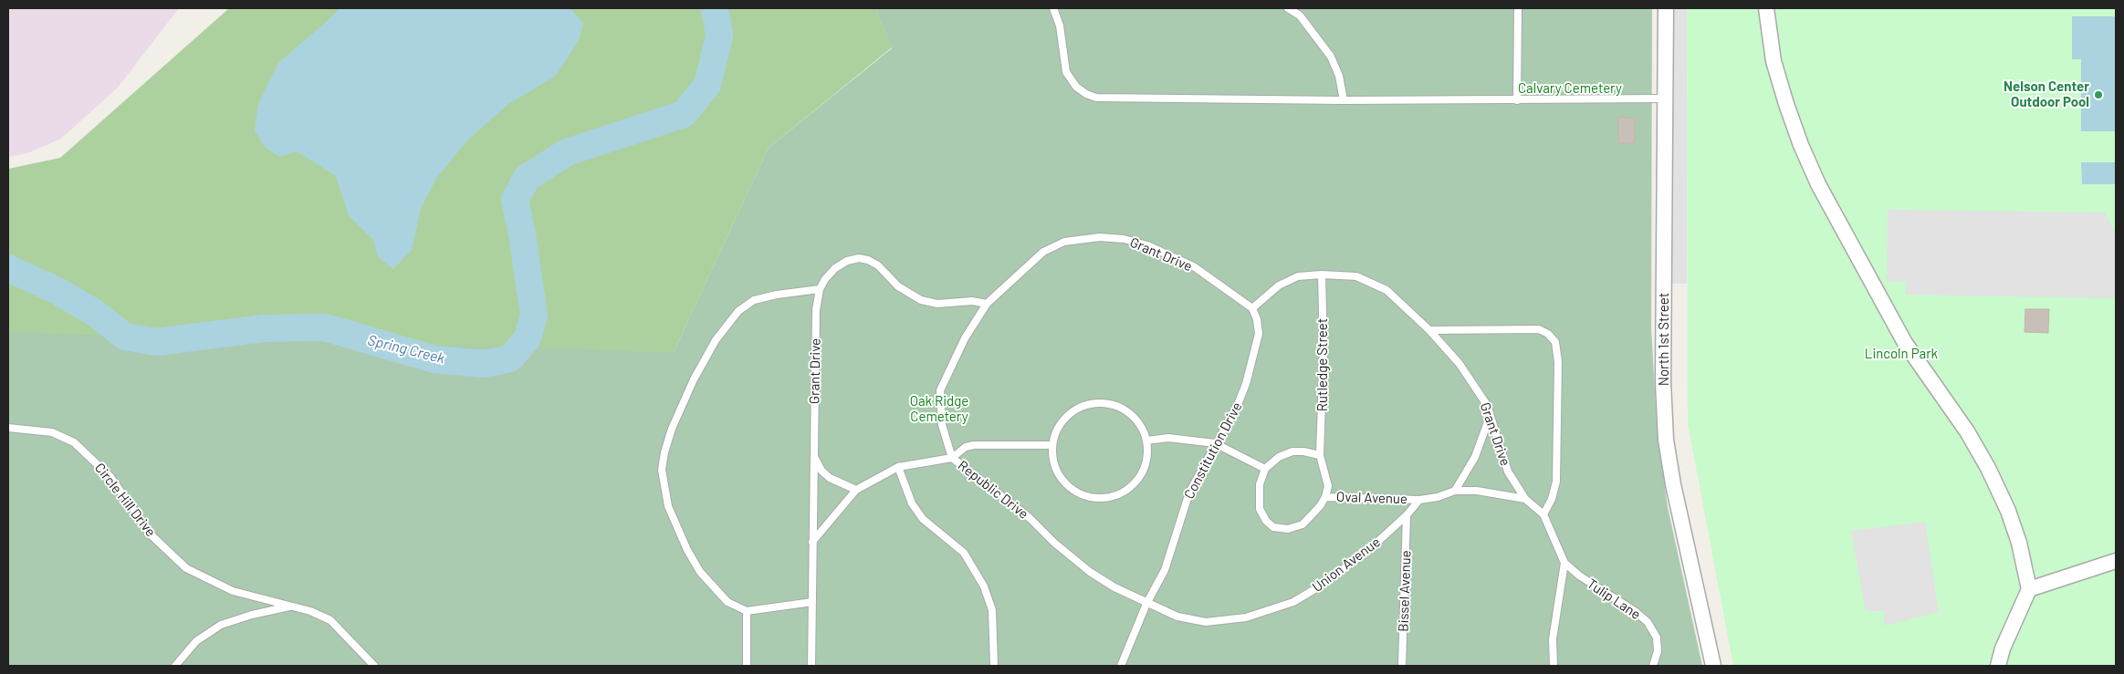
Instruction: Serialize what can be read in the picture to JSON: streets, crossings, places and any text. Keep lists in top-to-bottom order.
{
  "streets": {
    "street": ["North 1st Street"],
    "lane": [
      "Grant Drive",
      "Rutledge Street",
      "Constitution Drive",
      "Republic Drive",
      "Oval Avenue",
      "Circle Hill Drive",
      "Union Avenue",
      "Bissel Avenue",
      "Tulip Lane"
    ]
  },
  "crossings": [
    ["Grant Drive", "Rutledge Street"],
    ["Grant Drive", "Constitution Drive"],
    ["Grant Drive", "Republic Drive"],
    ["Grant Drive", "Tulip Lane"],
    ["Rutledge Street", "Oval Avenue"],
    ["Constitution Drive", "Republic Drive"],
    ["Constitution Drive", "Union Avenue"],
    ["Republic Drive", "Union Avenue"],
    ["Oval Avenue", "Union Avenue"],
    ["Union Avenue", "Bissel Avenue"]
  ],
  "water": ["Spring Creek"],
  "parks": ["Calvary Cemetery", "Lincoln Park", "Oak Ridge Cemetery"],
  "places": ["Nelson Center Outdoor Pool"]
}
